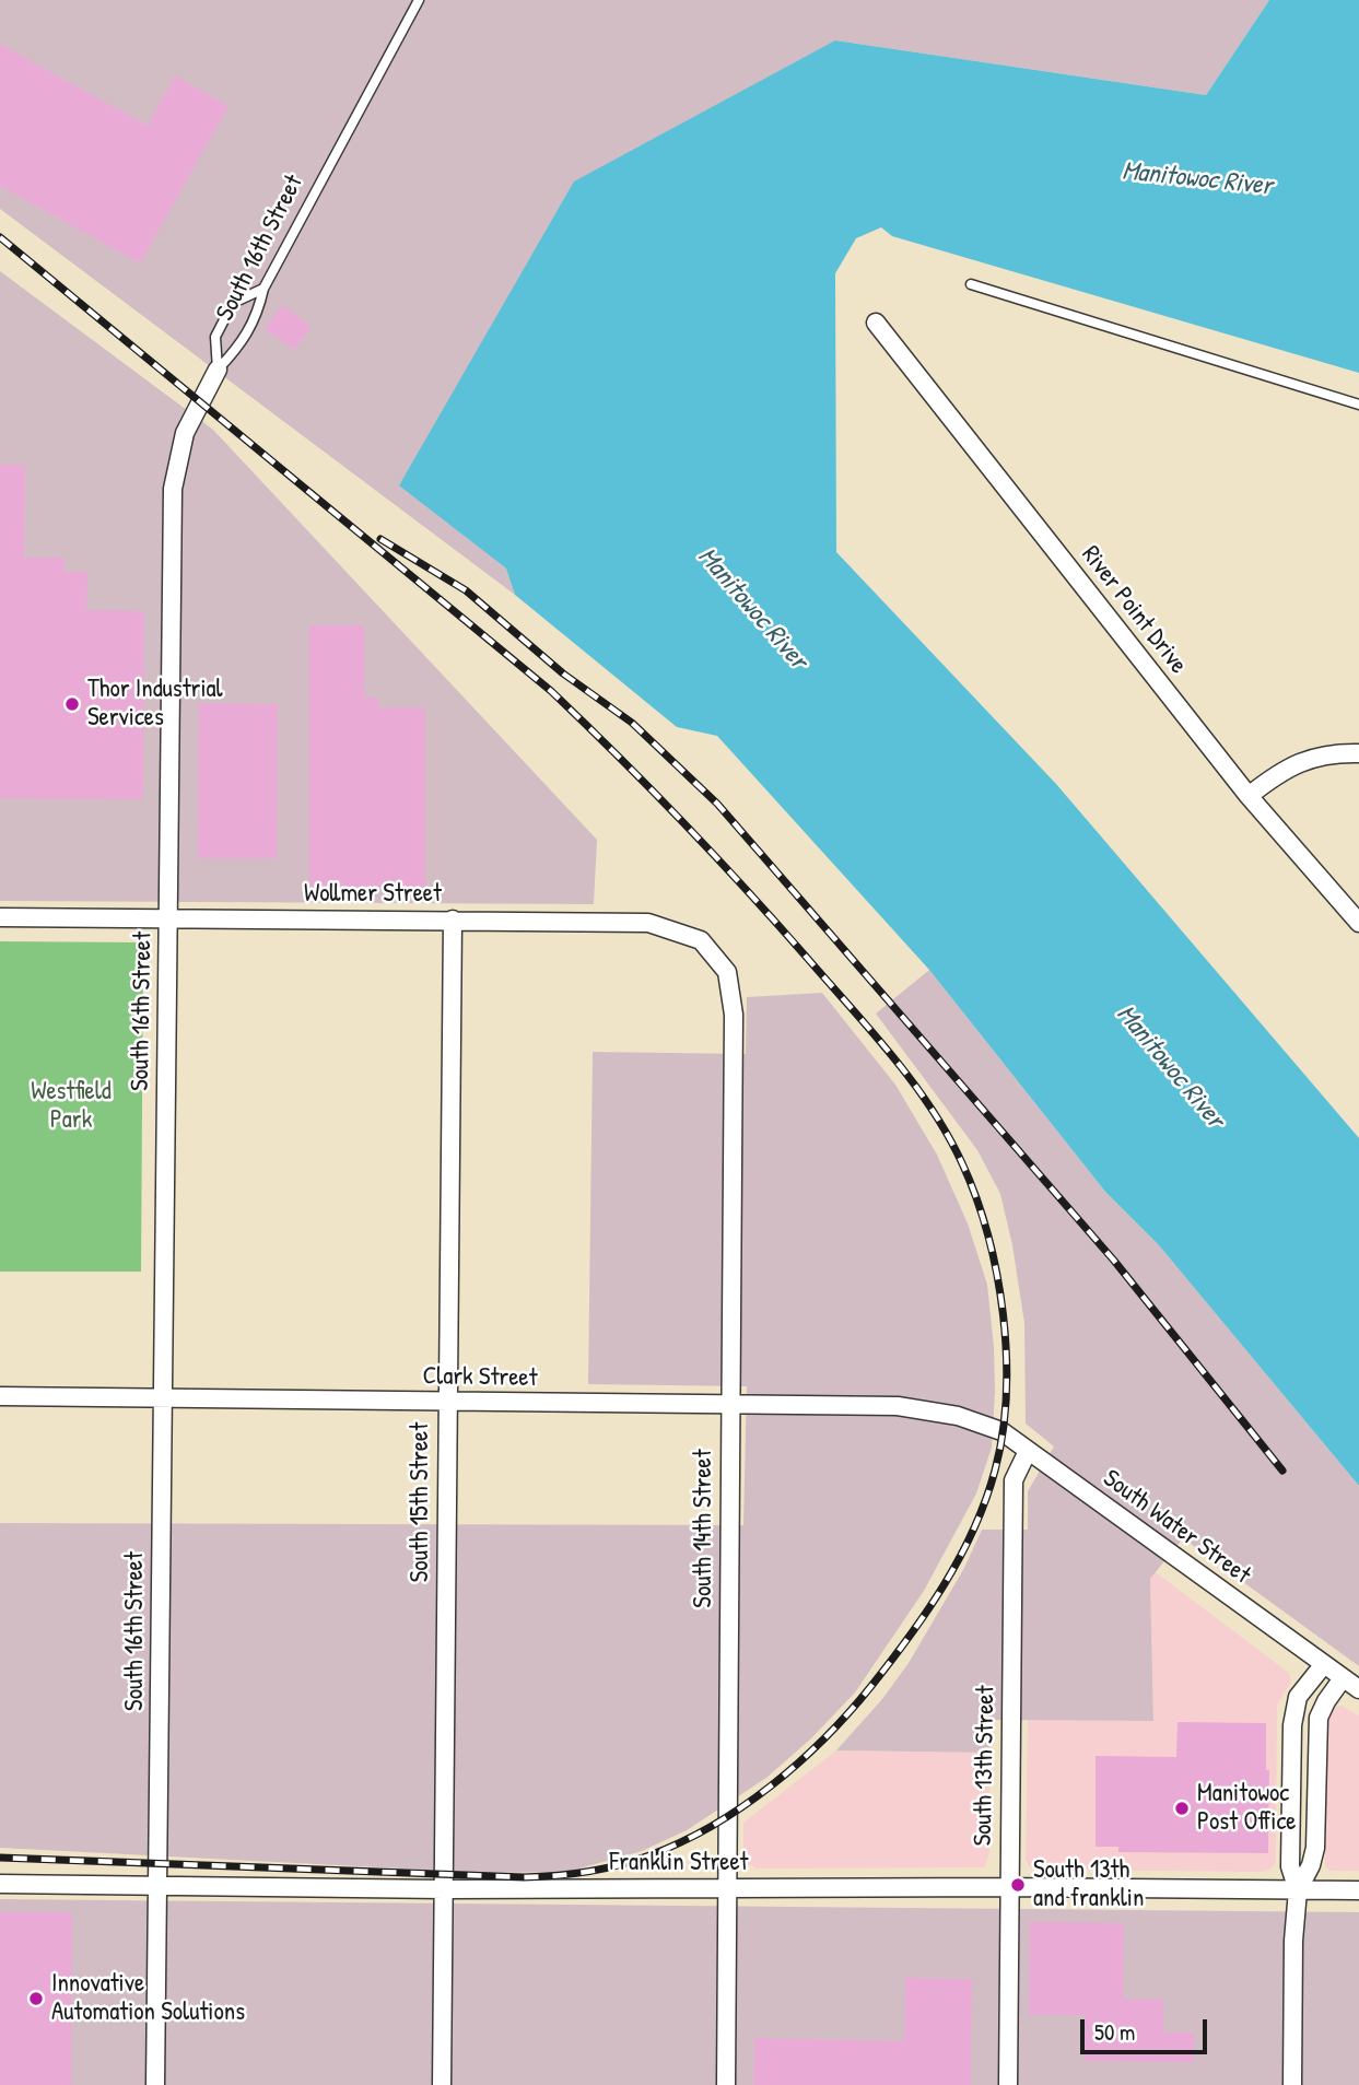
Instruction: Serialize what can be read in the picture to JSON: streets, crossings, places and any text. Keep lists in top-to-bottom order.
{
  "streets": {
    "street": [
      "South 16th Street",
      "River Point Drive",
      "Wollmer Street",
      "Clark Street",
      "South 15th Street",
      "South Water Street",
      "South 14th Street",
      "South 13th Street",
      "Franklin Street"
    ]
  },
  "crossings": [
    ["South 16th Street", "Wollmer Street"],
    ["South 16th Street", "Clark Street"],
    ["South 16th Street", "Franklin Street"],
    ["Wollmer Street", "South 15th Street"],
    ["Wollmer Street", "South 14th Street"],
    ["Clark Street", "South 15th Street"],
    ["Clark Street", "South Water Street"],
    ["Clark Street", "South 14th Street"],
    ["South 15th Street", "Franklin Street"],
    ["South Water Street", "South 13th Street"],
    ["South 14th Street", "Franklin Street"],
    ["South 13th Street", "Franklin Street"]
  ],
  "water": ["Manitowoc River"],
  "parks": ["Westfield Park"],
  "places": [
    "Thor Industrial Services",
    "Manitowoc Post Office",
    "South 13th and franklin",
    "Innovative Automation Solutions"
  ],
  "scale_bar": "50 m"
}
